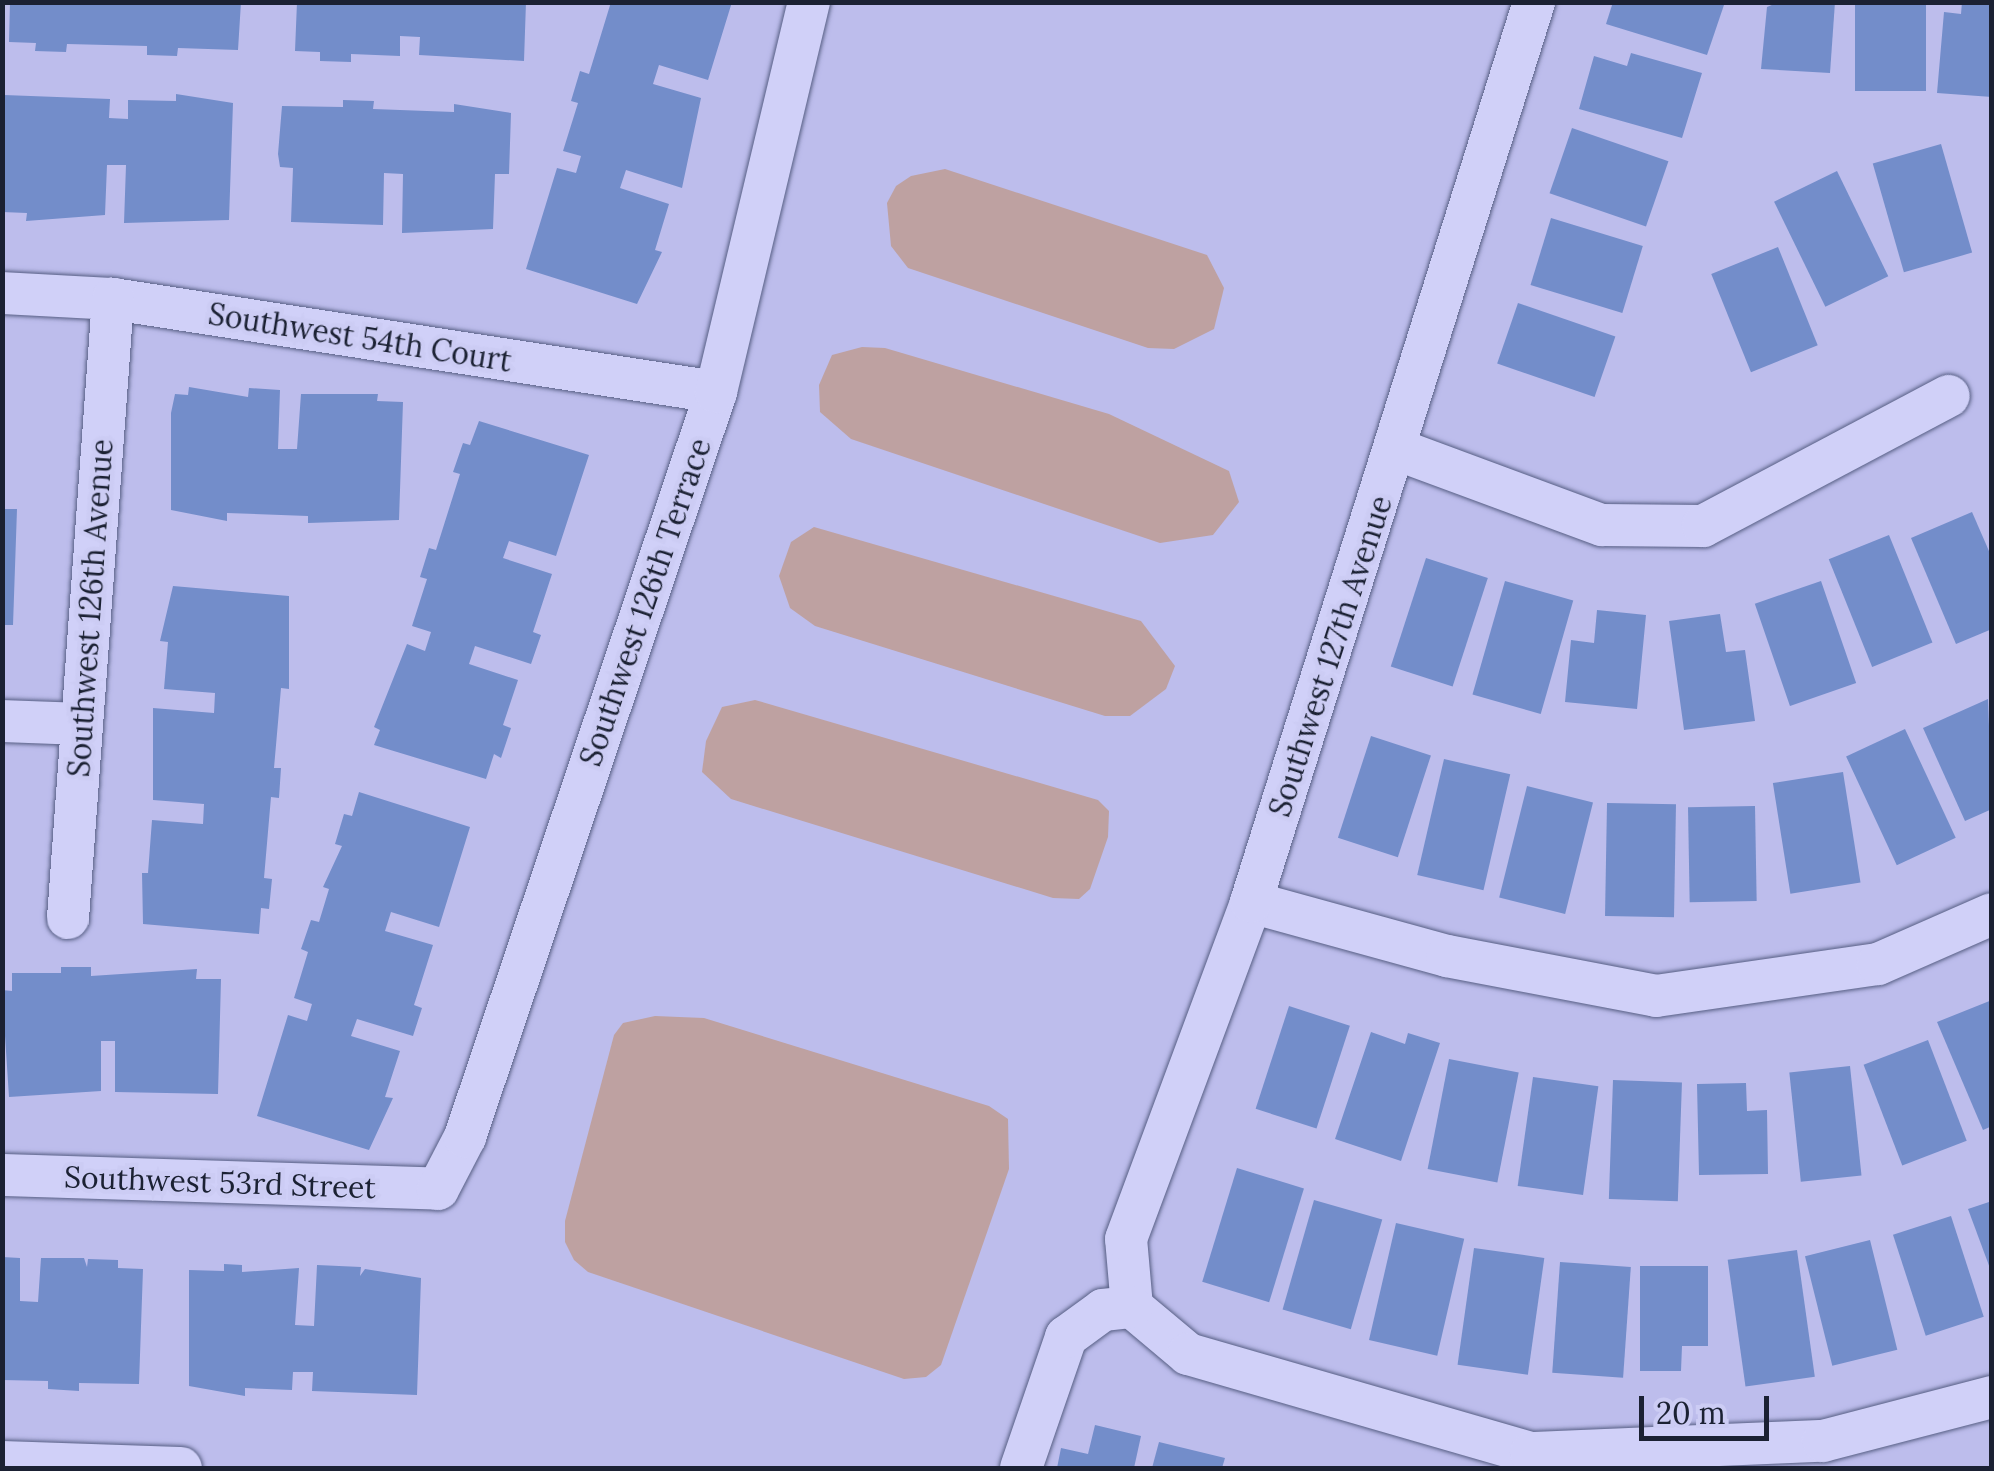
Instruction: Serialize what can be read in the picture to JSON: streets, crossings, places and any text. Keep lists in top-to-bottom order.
{
  "streets": {
    "street": [
      "Southwest 54th Court",
      "Southwest 126th Terrace",
      "Southwest 126th Avenue",
      "Southwest 127th Avenue",
      "Southwest 53rd Street"
    ]
  },
  "crossings": [
    ["Southwest 54th Court", "Southwest 126th Terrace"],
    ["Southwest 54th Court", "Southwest 126th Avenue"],
    ["Southwest 126th Terrace", "Southwest 53rd Street"]
  ],
  "scale_bar": "20 m"
}
